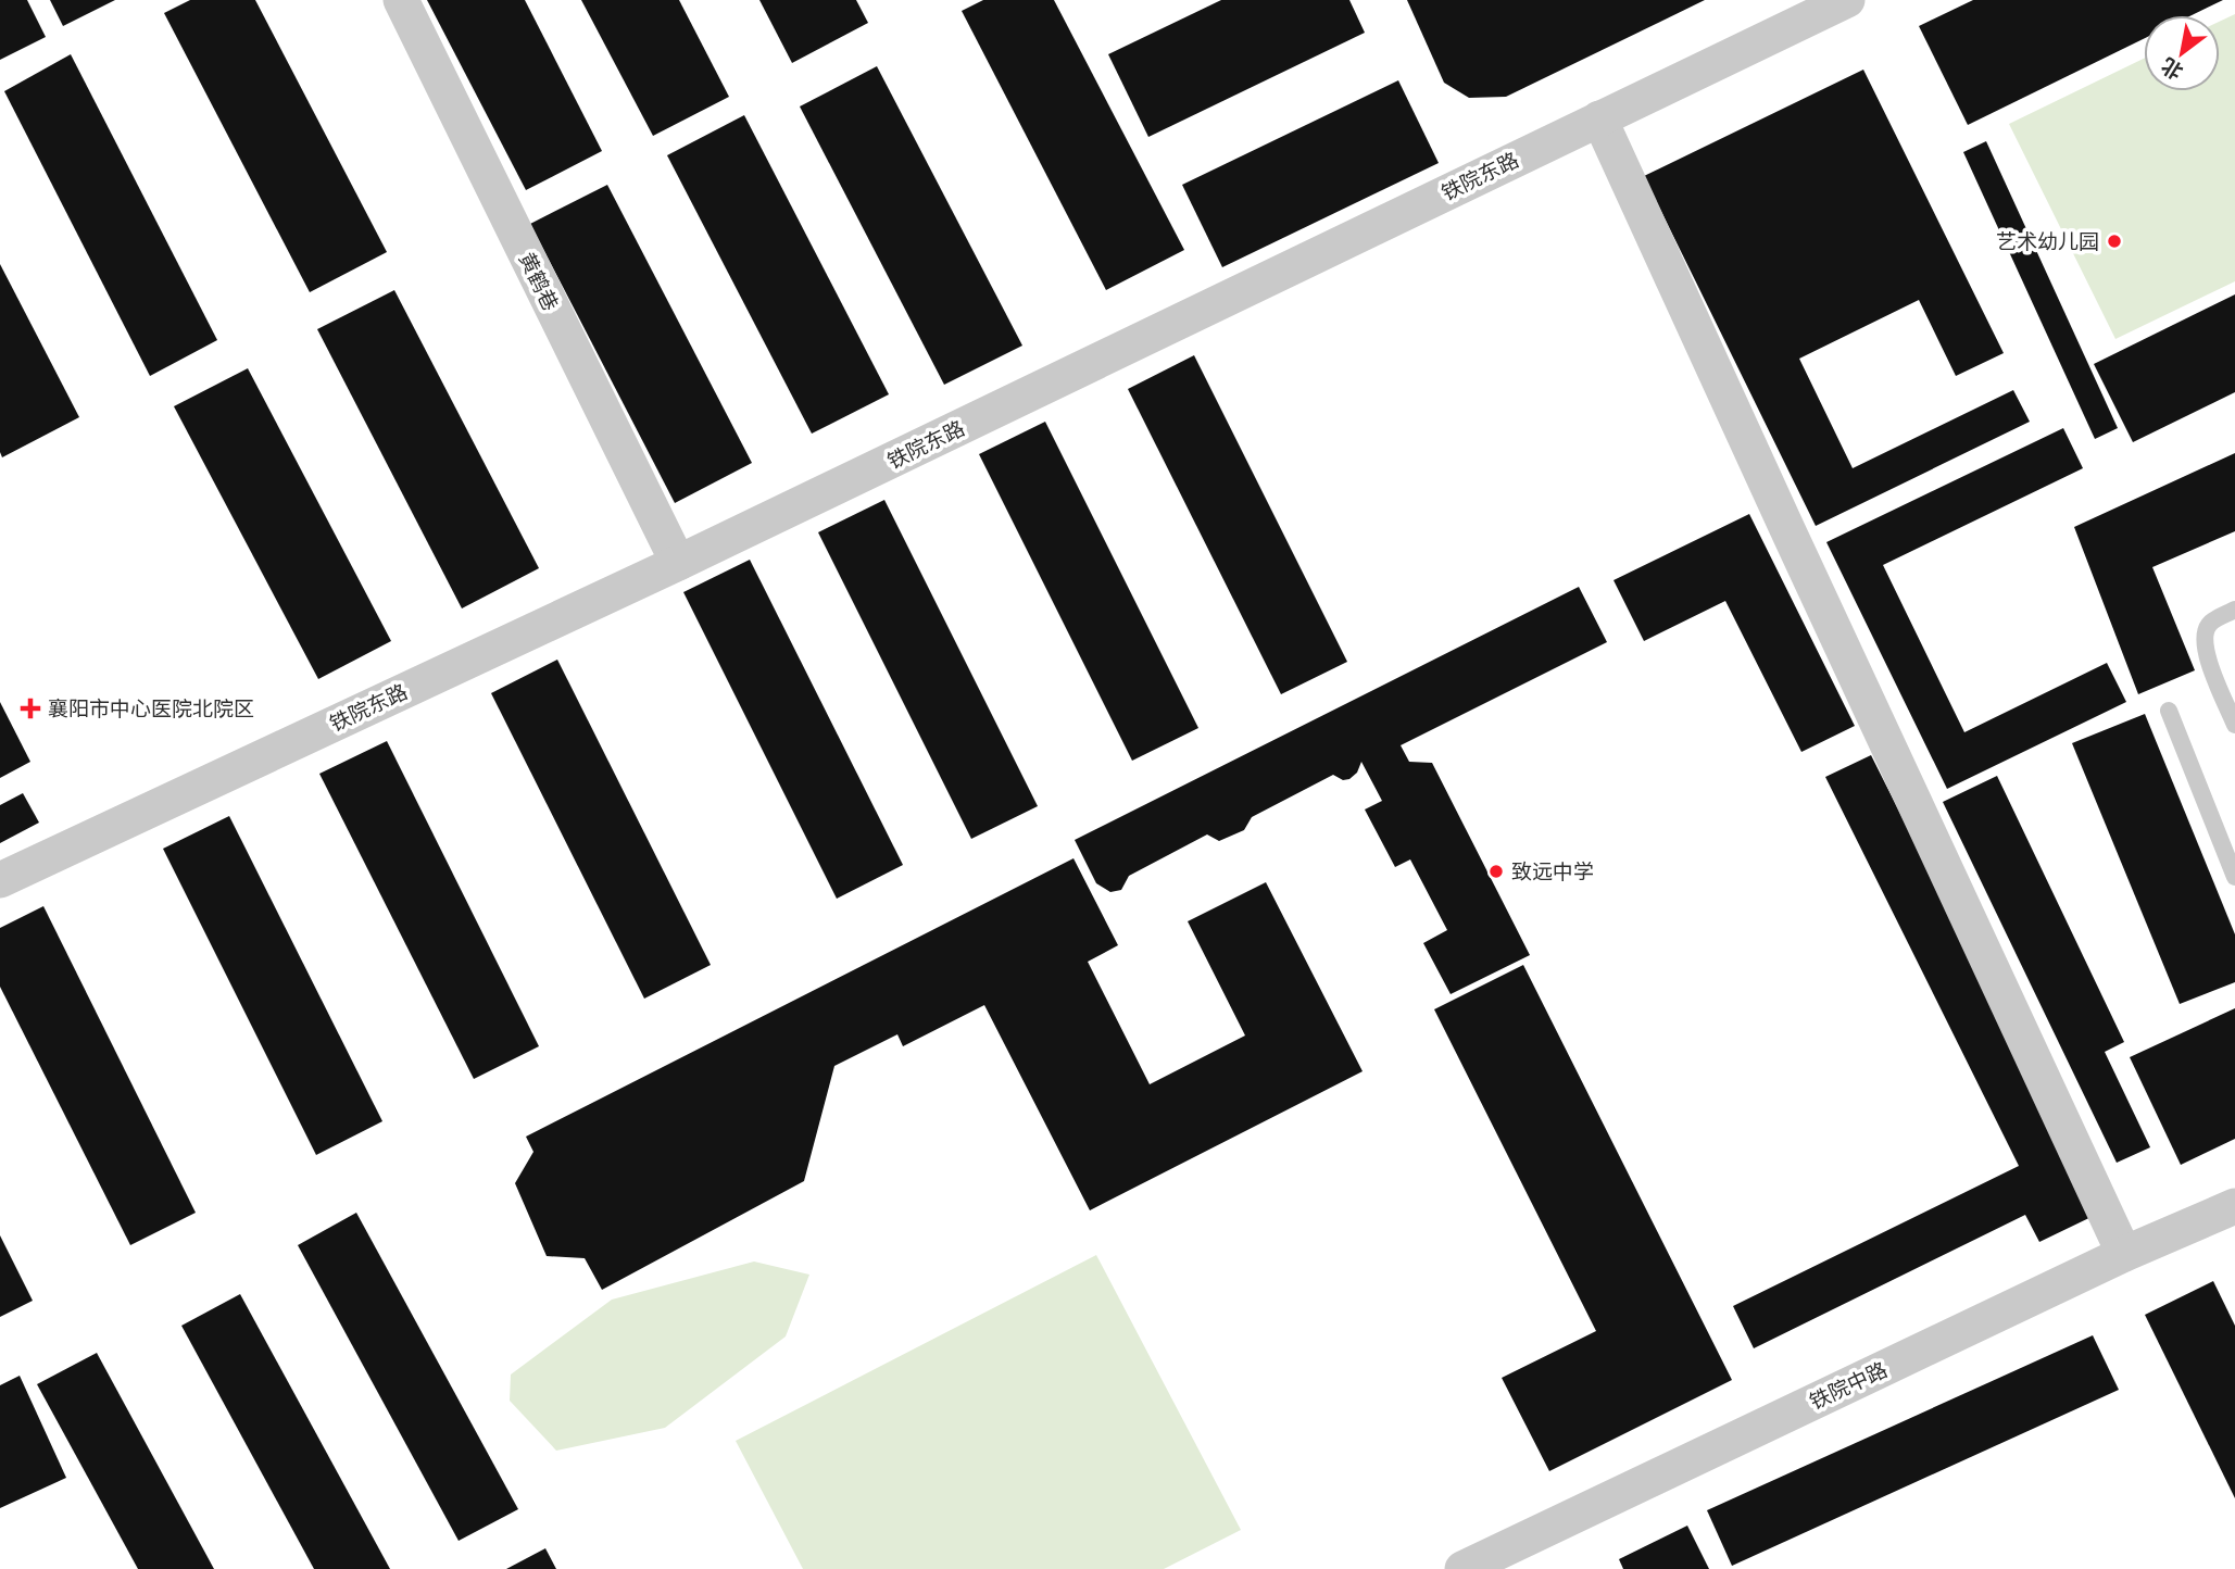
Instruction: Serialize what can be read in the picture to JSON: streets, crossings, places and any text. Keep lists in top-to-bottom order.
{
  "streets": {
    "street": ["铁院东路", "黄鹤巷", "铁院中路"]
  },
  "crossings": [
    ["铁院东路", "黄鹤巷"]
  ],
  "places": {
    "other": ["艺术幼儿园", "致远中学"],
    "health": ["襄阳市中心医院北院区"]
  },
  "north": "bottom left"
}
